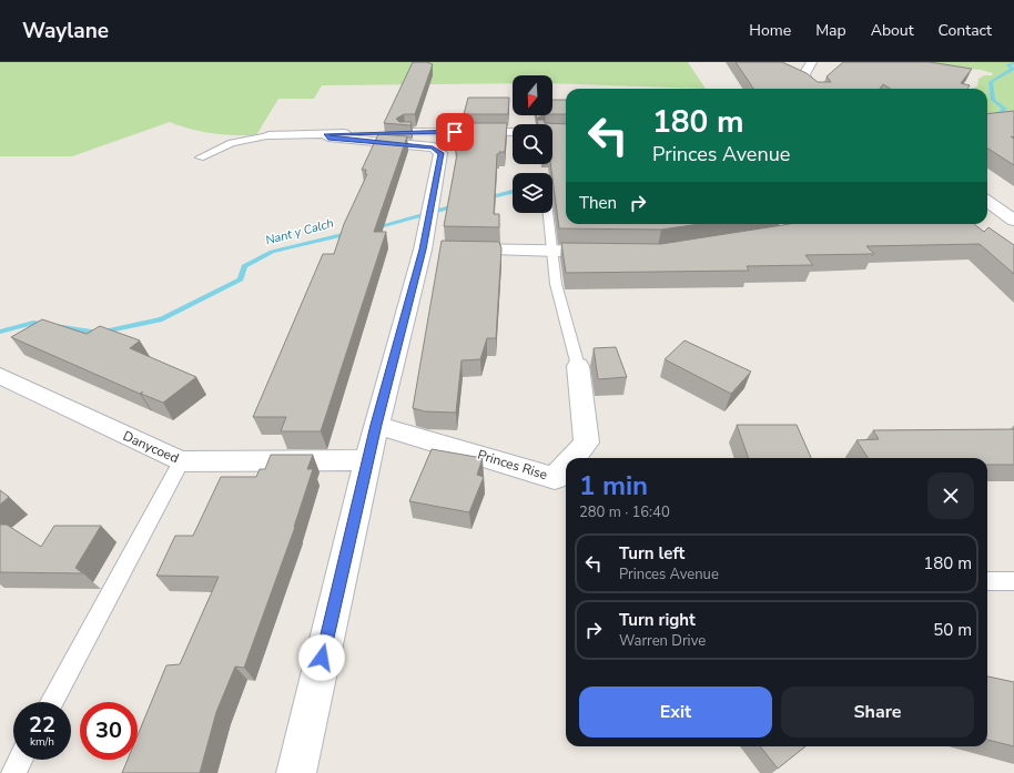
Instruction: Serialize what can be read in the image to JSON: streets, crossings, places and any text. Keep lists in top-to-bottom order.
{
  "streets": {
    "street": ["Danycoed", "Princes Rise"]
  },
  "water": ["Nant y Calch"],
  "north": "bottom",
  "page": {
    "header": "Waylane",
    "nav": [
      "Home",
      "Map",
      "About",
      "Contact"
    ],
    "turn": ["180 m", "Princes Avenue"],
    "then": "Then",
    "heading": ["1 min", "280 m · 16:40"],
    "list": [
      {
        "name": "Turn left",
        "note": "Princes Avenue",
        "value": "180 m"
      },
      {
        "name": "Turn right",
        "note": "Warren Drive",
        "value": "50 m"
      }
    ],
    "buttons": ["Exit", "Share"],
    "speed": "22 km/h",
    "limit": "30"
  }
}
